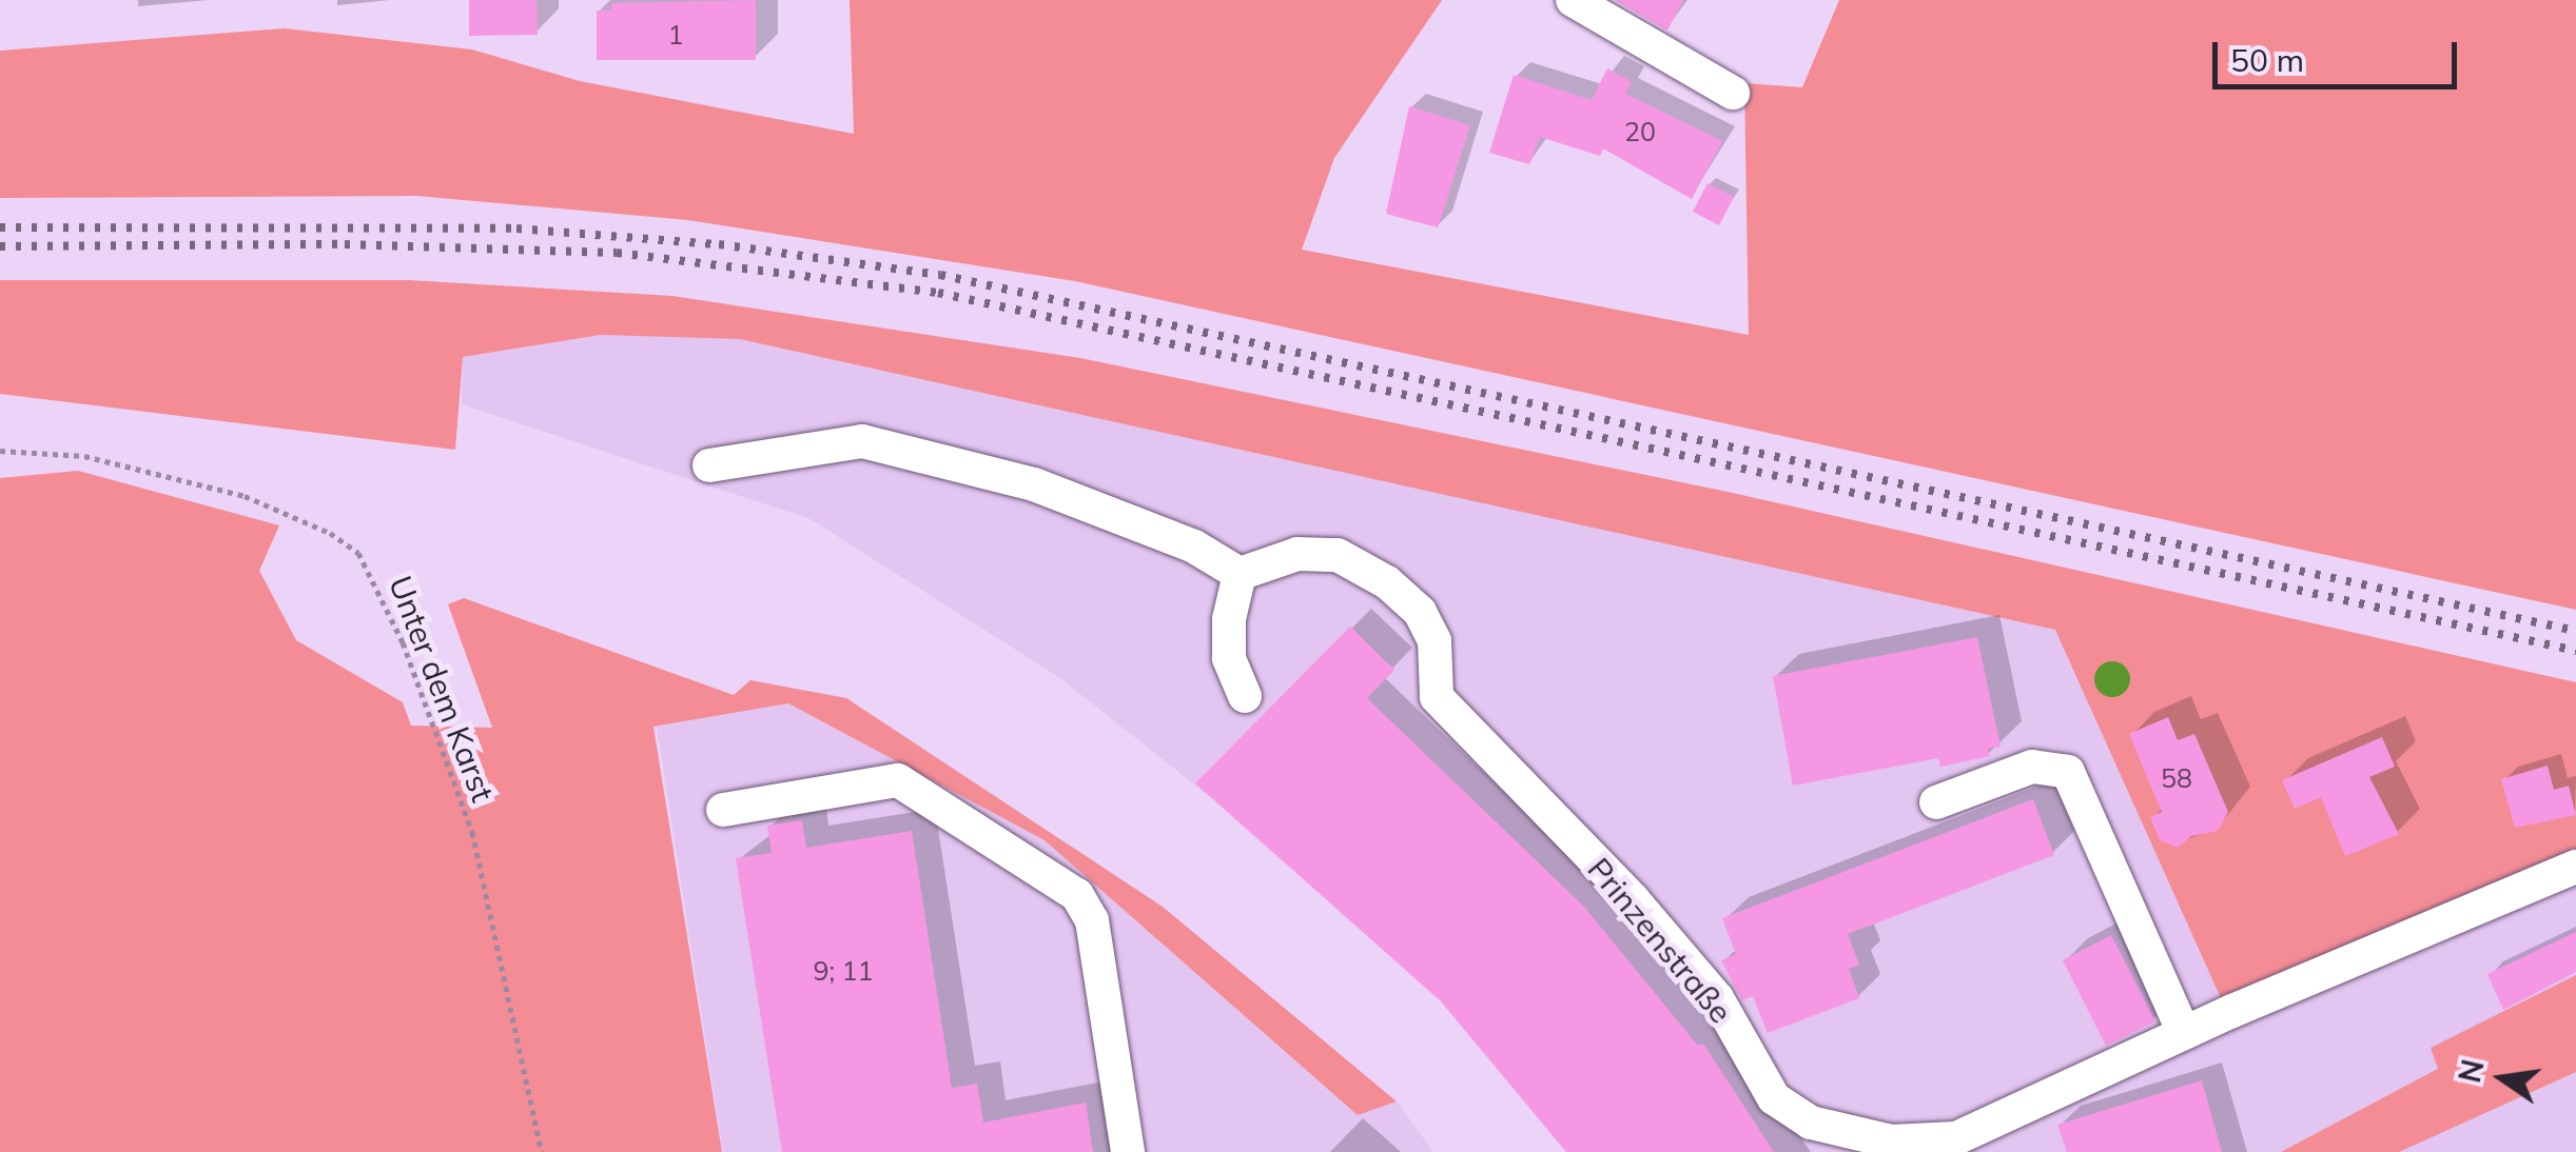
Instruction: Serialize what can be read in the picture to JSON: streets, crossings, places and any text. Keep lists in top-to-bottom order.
{
  "streets": {
    "street": ["Prinzenstraße"],
    "path": ["Unter dem Karst"]
  },
  "house_numbers": [
    "1",
    "20",
    "58",
    "9; 11"
  ],
  "scale_bar": "50 m",
  "north": "left"
}
